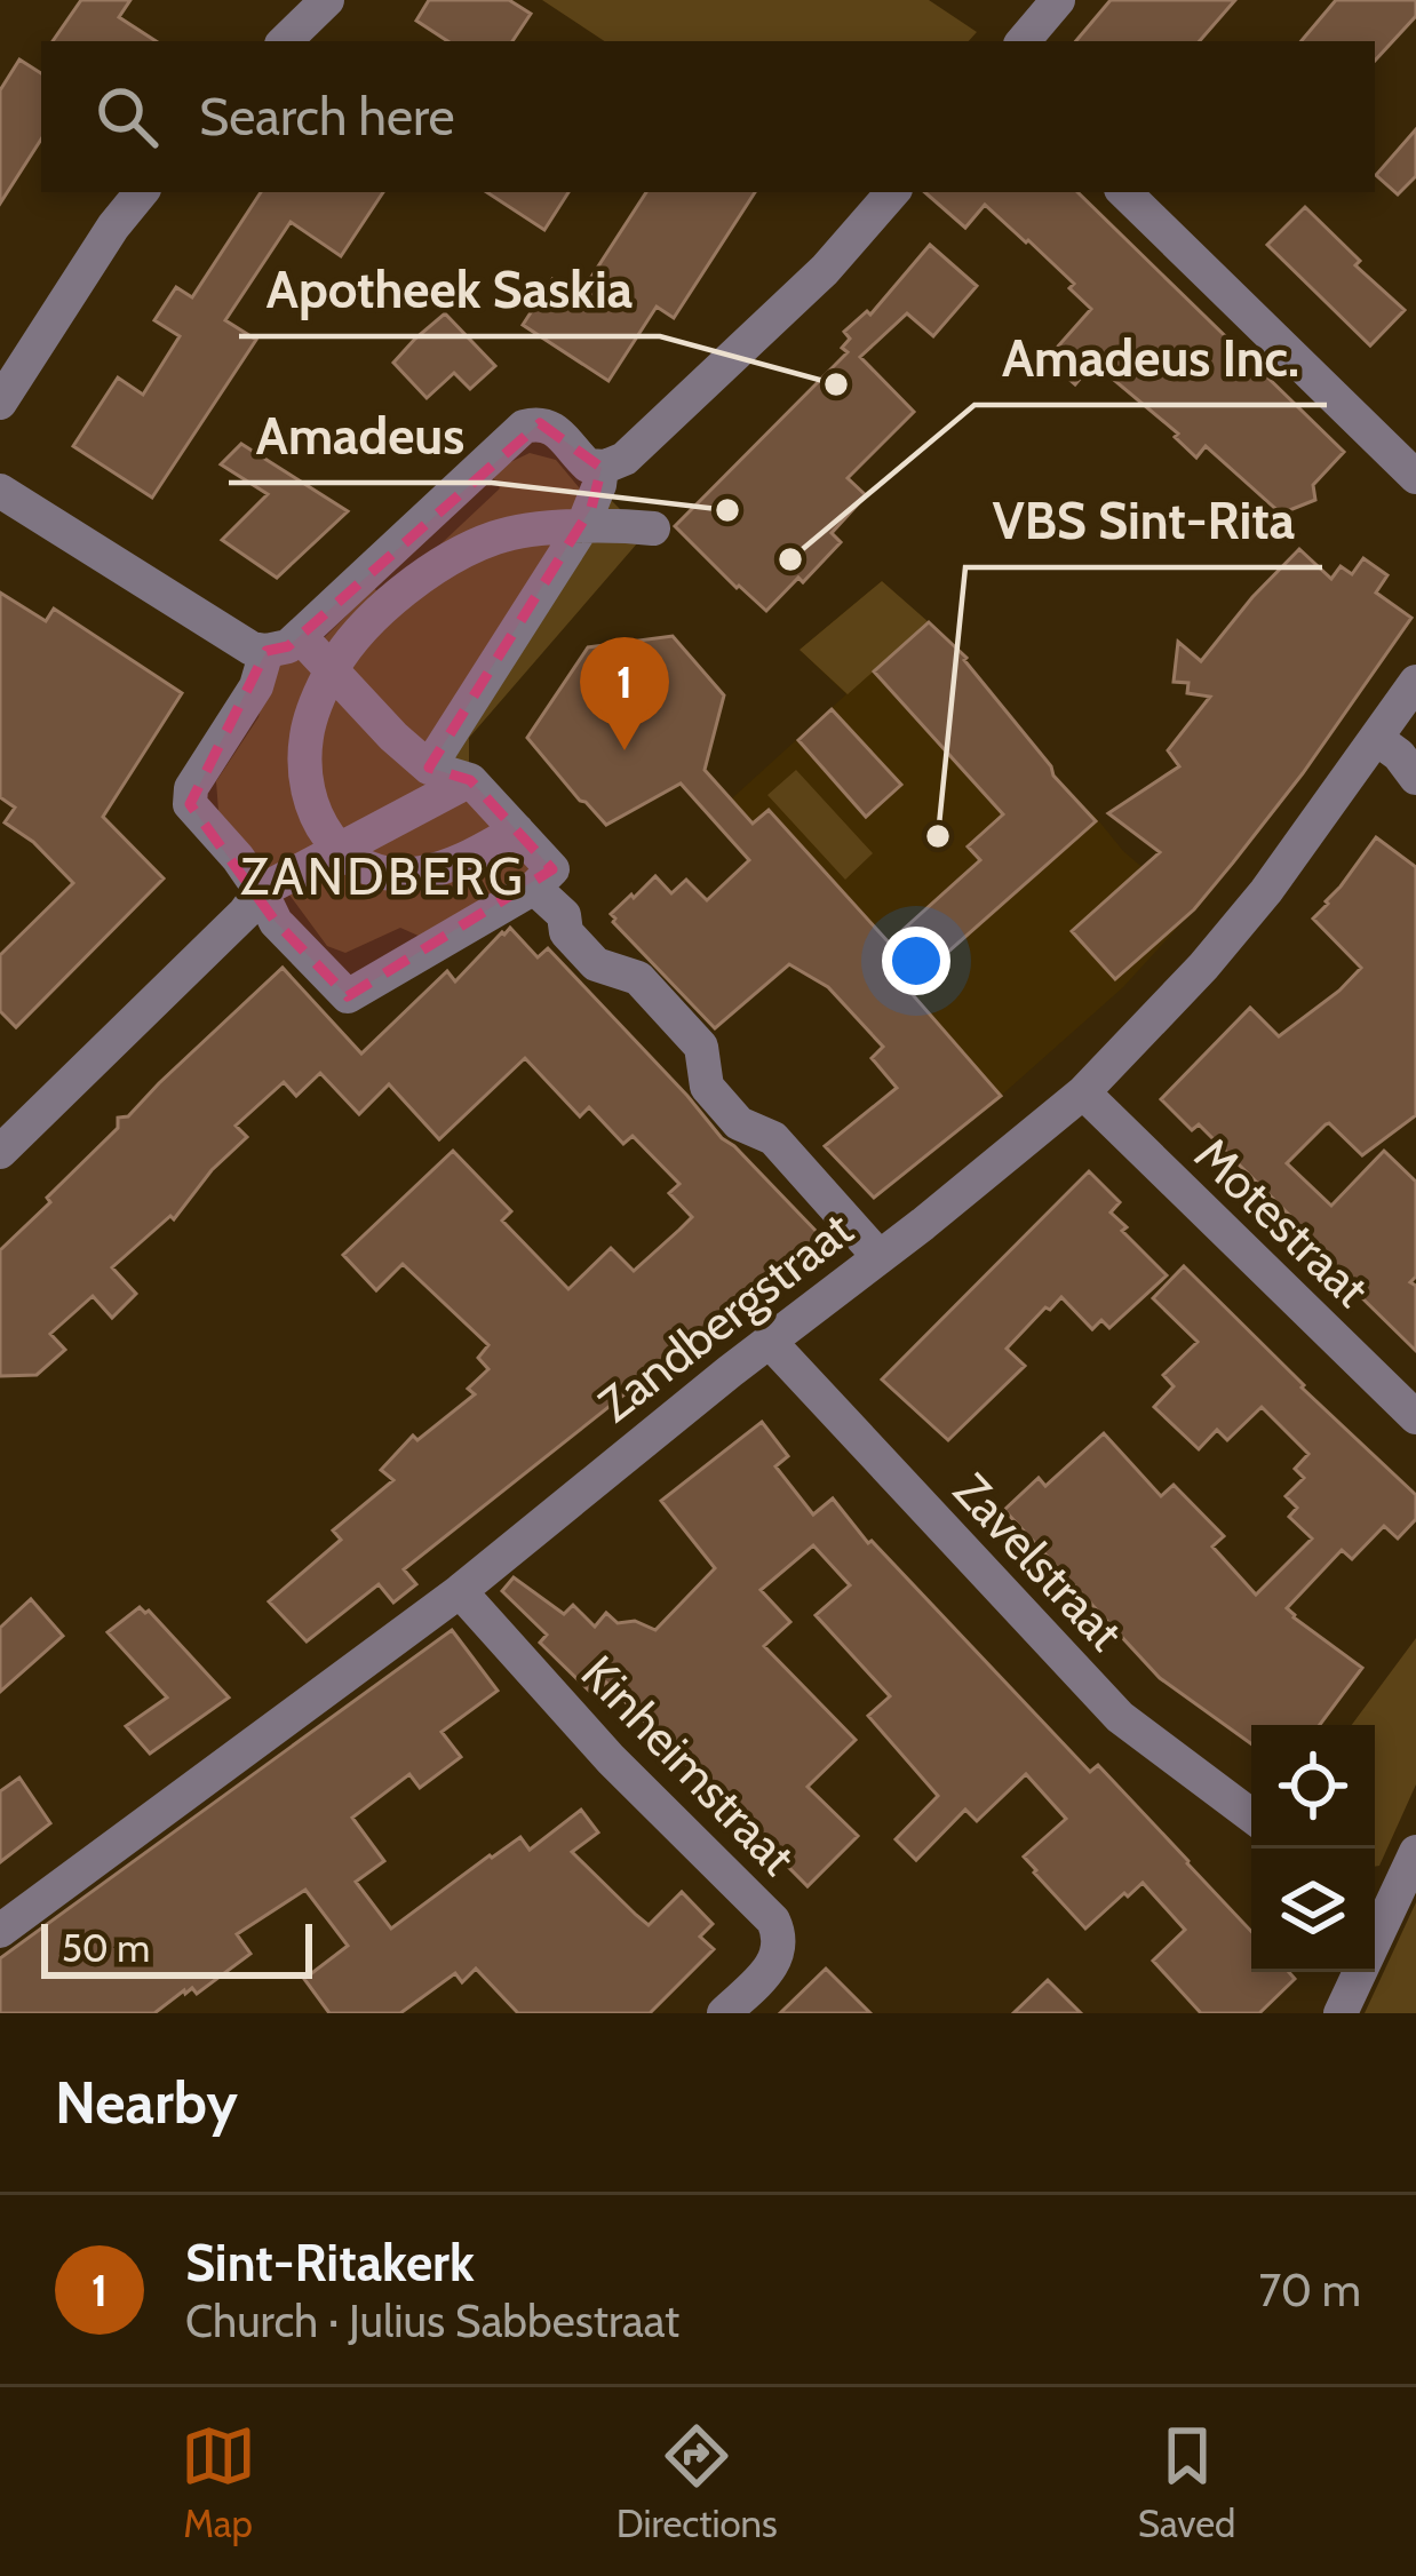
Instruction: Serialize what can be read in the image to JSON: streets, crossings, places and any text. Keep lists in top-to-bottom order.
{
  "streets": {
    "street": [
      "Motestraat",
      "Zandbergstraat",
      "Zavelstraat",
      "Kinheimstraat"
    ]
  },
  "crossings": [
    ["Motestraat", "Zandbergstraat"],
    ["Zandbergstraat", "Zavelstraat"],
    ["Zandbergstraat", "Kinheimstraat"]
  ],
  "districts": ["ZANDBERG"],
  "places": [
    "Apotheek Saskia",
    "Amadeus",
    "Amadeus Inc.",
    "VBS Sint-Rita"
  ],
  "scale_bar": "50 m",
  "page": {
    "search": "Search here",
    "pins": "1",
    "scale": "50 m",
    "heading": "Nearby",
    "list": [
      {
        "mark": "1",
        "name": "Sint-Ritakerk",
        "note": "Church · Julius Sabbestraat",
        "value": "70 m"
      }
    ],
    "nav": ["Map", "Directions", "Saved"]
  }
}
